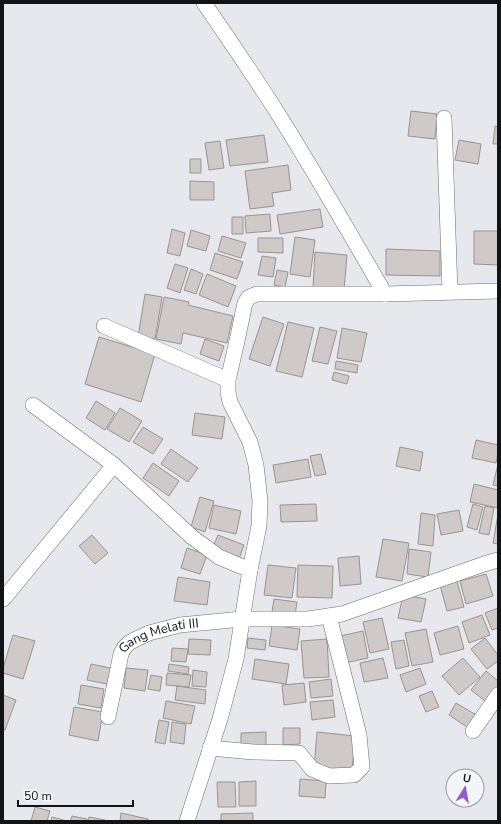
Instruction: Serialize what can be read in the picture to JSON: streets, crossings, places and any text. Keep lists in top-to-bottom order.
{
  "streets": {
    "street": ["Gang Melati III"]
  },
  "scale_bar": "50 m",
  "north": "top"
}
